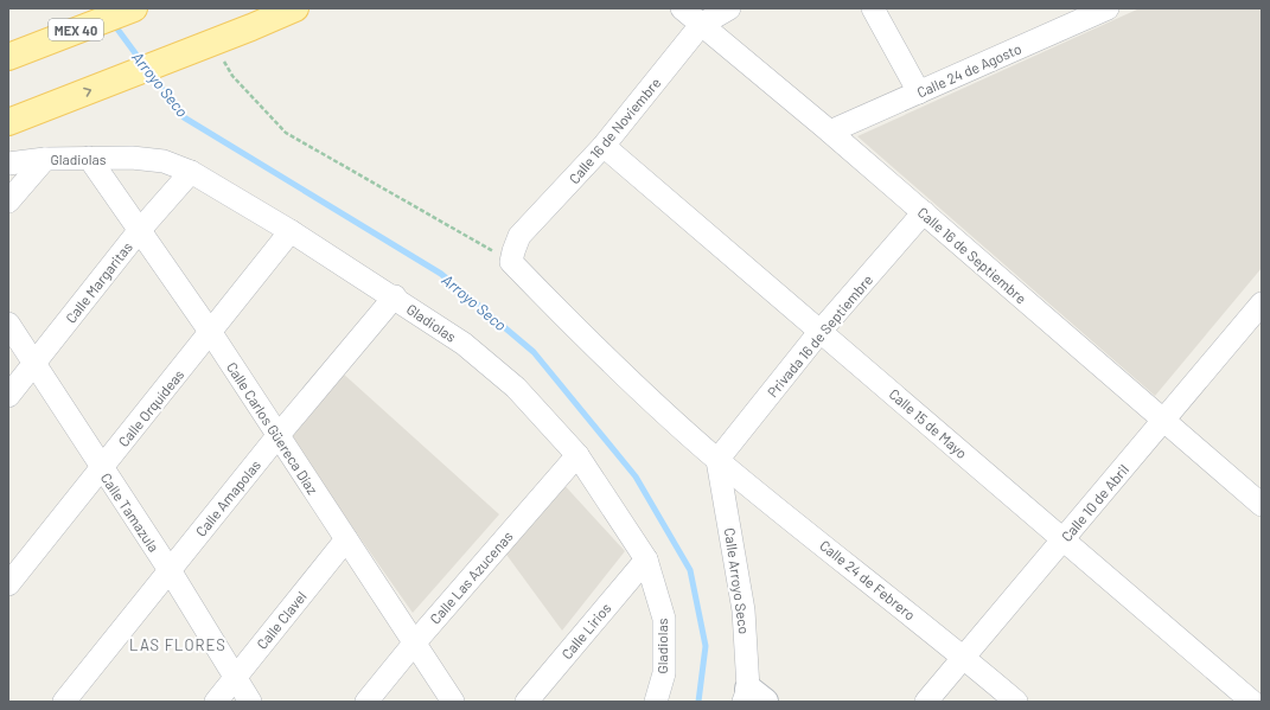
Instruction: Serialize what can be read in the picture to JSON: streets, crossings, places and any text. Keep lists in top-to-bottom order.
{
  "streets": {
    "main road": ["MEX 40"],
    "street": [
      "Calle 24 de Agosto",
      "Calle 16 de Noviembre",
      "Gladiolas",
      "Calle 16 de Septiembre",
      "Calle Margaritas",
      "Privada 16 de Septiembre",
      "Calle Orquídeas",
      "Calle 15 de Mayo",
      "Calle Carlos Güereca Díaz",
      "Calle Amapolas",
      "Calle 10 de Abril",
      "Calle Tamazula",
      "Calle Las Azucenas",
      "Calle 24 de Febrero",
      "Calle Arroyo Seco",
      "Calle Clavel",
      "Calle Lirios"
    ]
  },
  "crossings": [
    ["Calle 24 de Agosto", "Calle 16 de Septiembre"],
    ["Calle 16 de Noviembre", "Calle 16 de Septiembre"],
    ["Calle 16 de Noviembre", "Calle 15 de Mayo"],
    ["Gladiolas", "Calle Margaritas"],
    ["Gladiolas", "Calle Orquídeas"],
    ["Gladiolas", "Calle Carlos Güereca Díaz"],
    ["Gladiolas", "Calle Amapolas"],
    ["Gladiolas", "Calle Las Azucenas"],
    ["Gladiolas", "Calle Lirios"],
    ["Calle 16 de Septiembre", "Privada 16 de Septiembre"],
    ["Calle 16 de Septiembre", "Calle 10 de Abril"],
    ["Calle Margaritas", "Calle Carlos Güereca Díaz"],
    ["Calle Margaritas", "Calle Tamazula"],
    ["Privada 16 de Septiembre", "Calle 15 de Mayo"],
    ["Privada 16 de Septiembre", "Calle 24 de Febrero"],
    ["Privada 16 de Septiembre", "Calle Arroyo Seco"],
    ["Calle Orquídeas", "Calle Carlos Güereca Díaz"],
    ["Calle Orquídeas", "Calle Tamazula"],
    ["Calle 15 de Mayo", "Calle 10 de Abril"],
    ["Calle Carlos Güereca Díaz", "Calle Amapolas"],
    ["Calle Carlos Güereca Díaz", "Calle Las Azucenas"],
    ["Calle Carlos Güereca Díaz", "Calle Clavel"],
    ["Calle Amapolas", "Calle Tamazula"],
    ["Calle 10 de Abril", "Calle 24 de Febrero"],
    ["Calle Tamazula", "Calle Clavel"],
    ["Calle 24 de Febrero", "Calle Arroyo Seco"]
  ],
  "districts": ["LAS FLORES"],
  "water": ["Arroyo Seco"]
}
